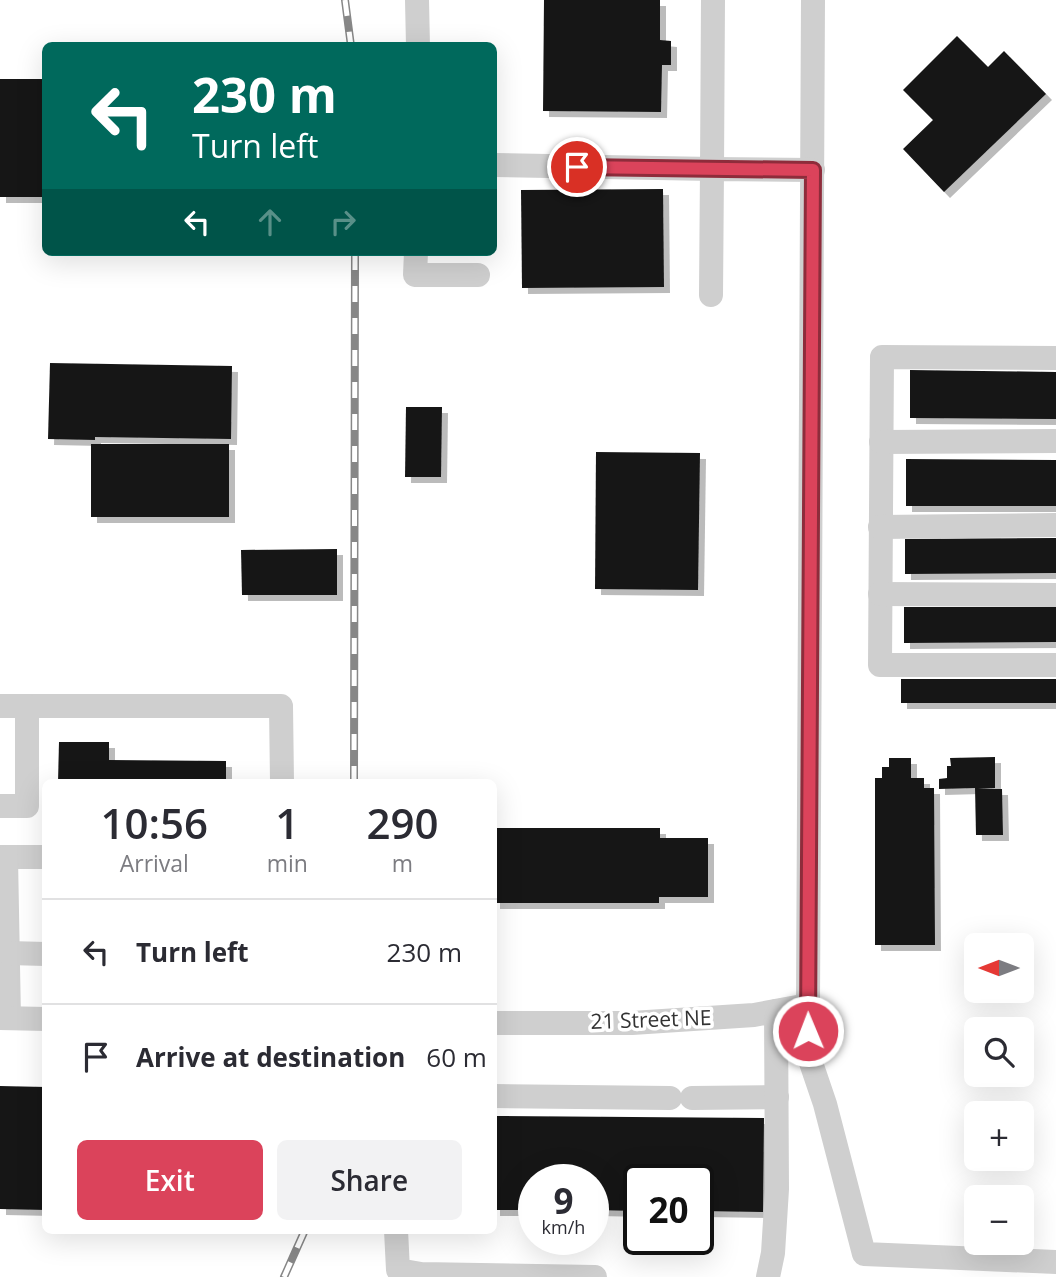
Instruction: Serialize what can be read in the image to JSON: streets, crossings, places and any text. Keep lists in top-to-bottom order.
{
  "streets": {
    "street": ["21 Street NE"]
  },
  "north": "left",
  "page": {
    "turn": ["230 m", "Turn left"],
    "eta": [
      "10:56",
      "Arrival",
      "1",
      "min",
      "290",
      "m"
    ],
    "list": [
      {
        "name": "Turn left",
        "value": "230 m"
      },
      {
        "name": "Arrive at destination",
        "value": "60 m"
      }
    ],
    "map_buttons": ["+", "−"],
    "buttons": ["Exit", "Share"],
    "speed": "9 km/h",
    "limit": "20"
  }
}
